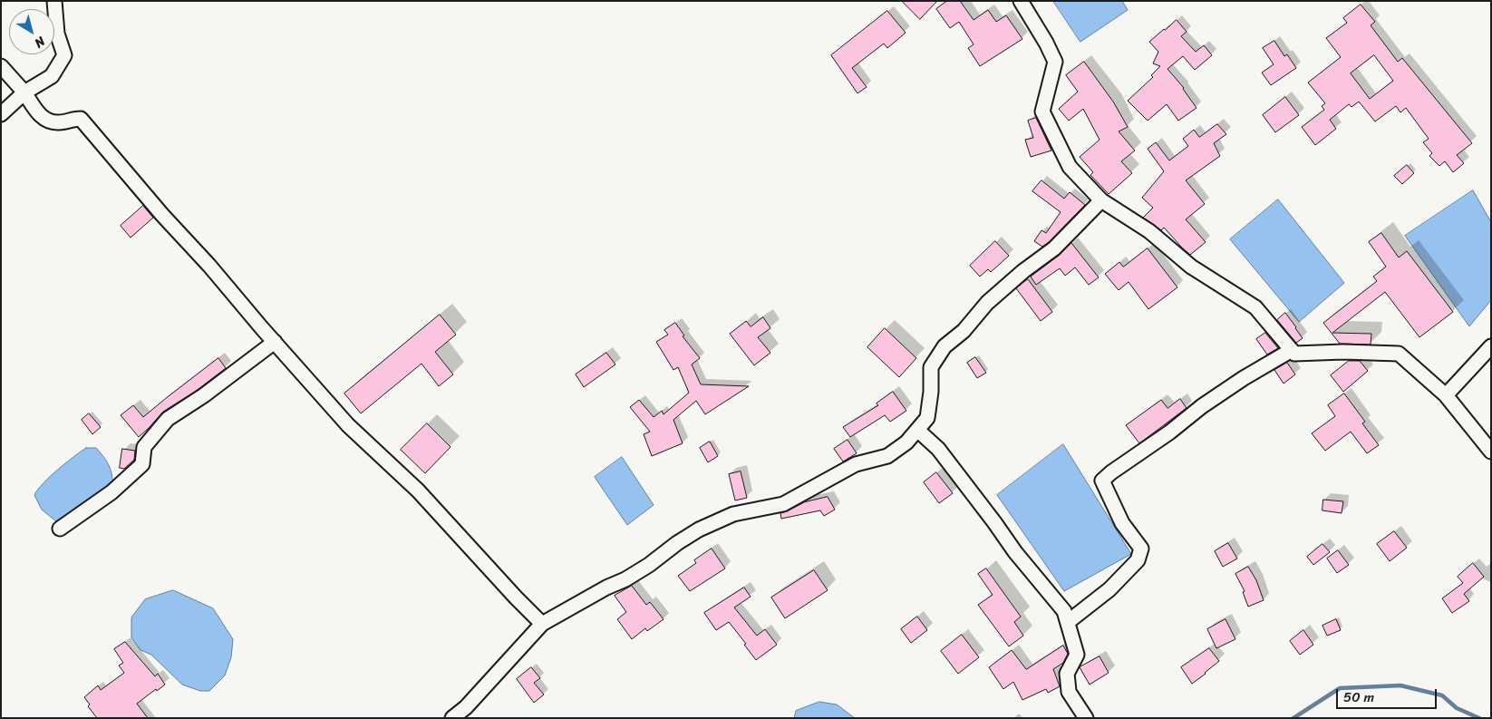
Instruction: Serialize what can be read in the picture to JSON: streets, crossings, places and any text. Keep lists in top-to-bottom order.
{
  "scale_bar": "50 m",
  "north": "bottom right"
}
